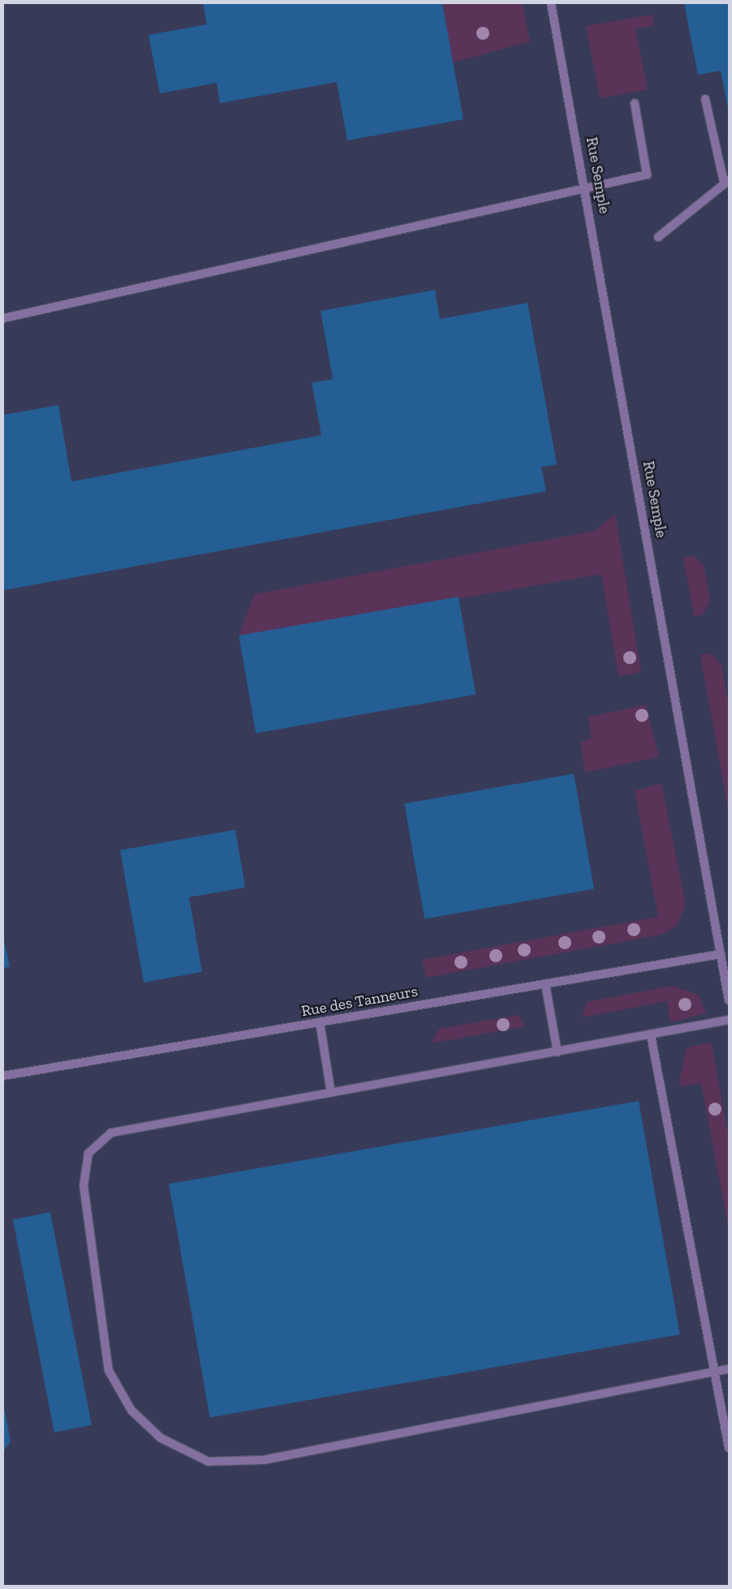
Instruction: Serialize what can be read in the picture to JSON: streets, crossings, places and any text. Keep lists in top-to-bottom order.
{
  "streets": {
    "street": ["Rue Semple", "Rue des Tanneurs"]
  },
  "crossings": [
    ["Rue Semple", "Rue des Tanneurs"]
  ]
}
